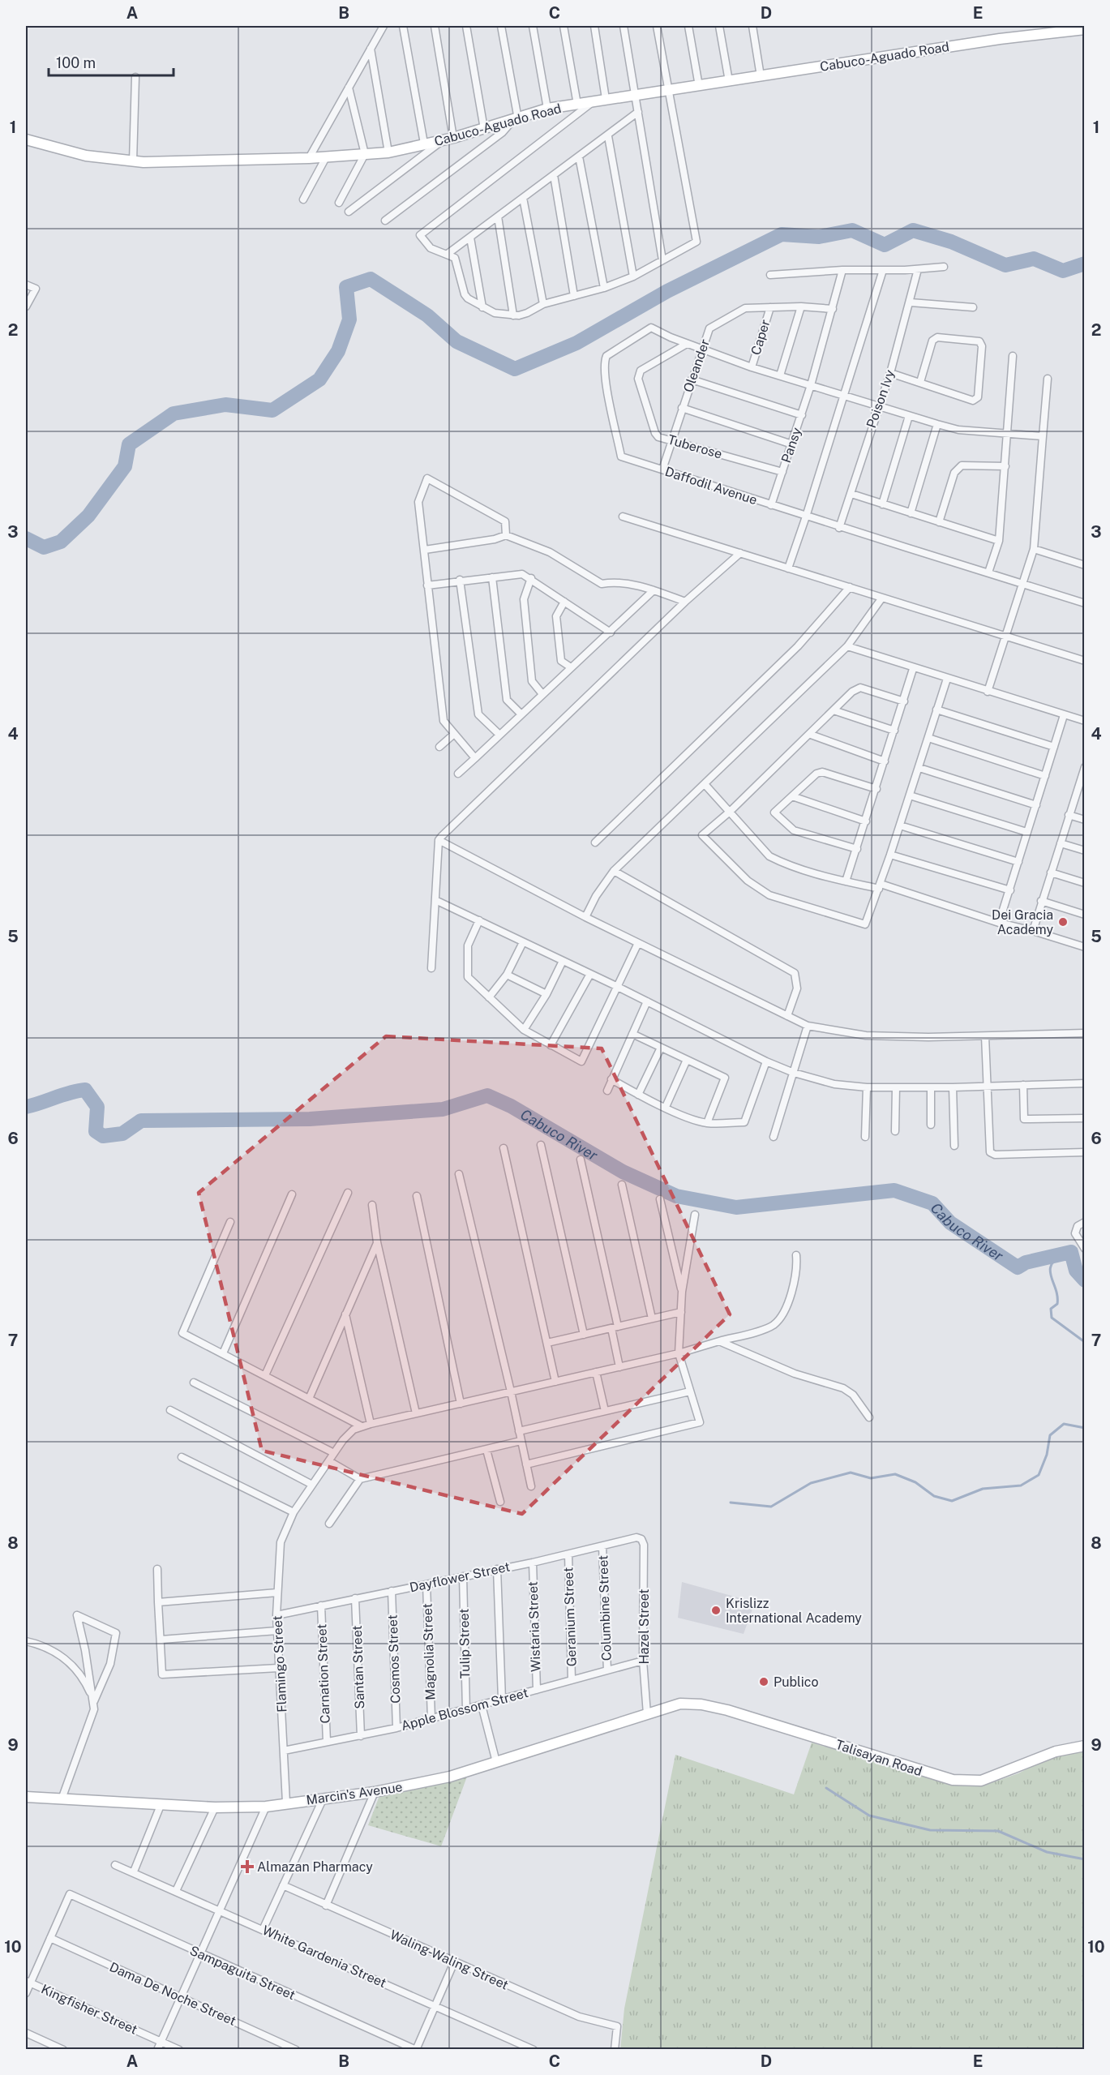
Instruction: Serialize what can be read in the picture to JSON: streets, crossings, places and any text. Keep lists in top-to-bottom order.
{
  "streets": {
    "main road": ["Cabuco-Aguado Road", "Talisayan Road", "Marcin's Avenue"],
    "street": [
      "Caper",
      "Oleander",
      "Poison Ivy",
      "Pansy",
      "Tuberose",
      "Daffodil Avenue",
      "Dayflower Street",
      "Columbine Street",
      "Geranium Street",
      "Wistaria Street",
      "Hazel Street",
      "Tulip Street",
      "Magnolia Street",
      "Cosmos Street",
      "Flamingo Street",
      "Santan Street",
      "Carnation Street",
      "Apple Blossom Street",
      "White Gardenia Street",
      "Waling-Waling Street",
      "Sampaguita Street",
      "Dama De Noche Street",
      "Kingfisher Street"
    ]
  },
  "crossings": [
    ["Caper", "Oleander"],
    ["Oleander", "Pansy"],
    ["Oleander", "Tuberose"],
    ["Oleander", "Daffodil Avenue"],
    ["Poison Ivy", "Daffodil Avenue"],
    ["Pansy", "Tuberose"],
    ["Pansy", "Daffodil Avenue"],
    ["Tuberose", "Daffodil Avenue"],
    ["Dayflower Street", "Columbine Street"],
    ["Dayflower Street", "Geranium Street"],
    ["Dayflower Street", "Wistaria Street"],
    ["Dayflower Street", "Hazel Street"],
    ["Dayflower Street", "Tulip Street"],
    ["Dayflower Street", "Magnolia Street"],
    ["Dayflower Street", "Cosmos Street"],
    ["Dayflower Street", "Flamingo Street"],
    ["Dayflower Street", "Santan Street"],
    ["Dayflower Street", "Carnation Street"],
    ["Columbine Street", "Apple Blossom Street"],
    ["Geranium Street", "Apple Blossom Street"],
    ["Wistaria Street", "Apple Blossom Street"],
    ["Hazel Street", "Apple Blossom Street"],
    ["Hazel Street", "Marcin's Avenue"],
    ["Tulip Street", "Apple Blossom Street"],
    ["Magnolia Street", "Apple Blossom Street"],
    ["Cosmos Street", "Apple Blossom Street"],
    ["Flamingo Street", "Apple Blossom Street"],
    ["Flamingo Street", "Marcin's Avenue"],
    ["Santan Street", "Apple Blossom Street"],
    ["Carnation Street", "Apple Blossom Street"],
    ["Talisayan Road", "Marcin's Avenue"],
    ["Sampaguita Street", "Dama De Noche Street"]
  ],
  "water": ["Cabuco River"],
  "places": {
    "other": ["Dei Gracia Academy", "Krislizz International Academy", "Publico"],
    "health": ["Almazan Pharmacy"]
  },
  "scale_bar": "100 m",
  "grid": {
    "columns": [
      "A",
      "B",
      "C",
      "D",
      "E"
    ],
    "rows": [
      "1",
      "2",
      "3",
      "4",
      "5",
      "6",
      "7",
      "8",
      "9",
      "10"
    ]
  }
}
